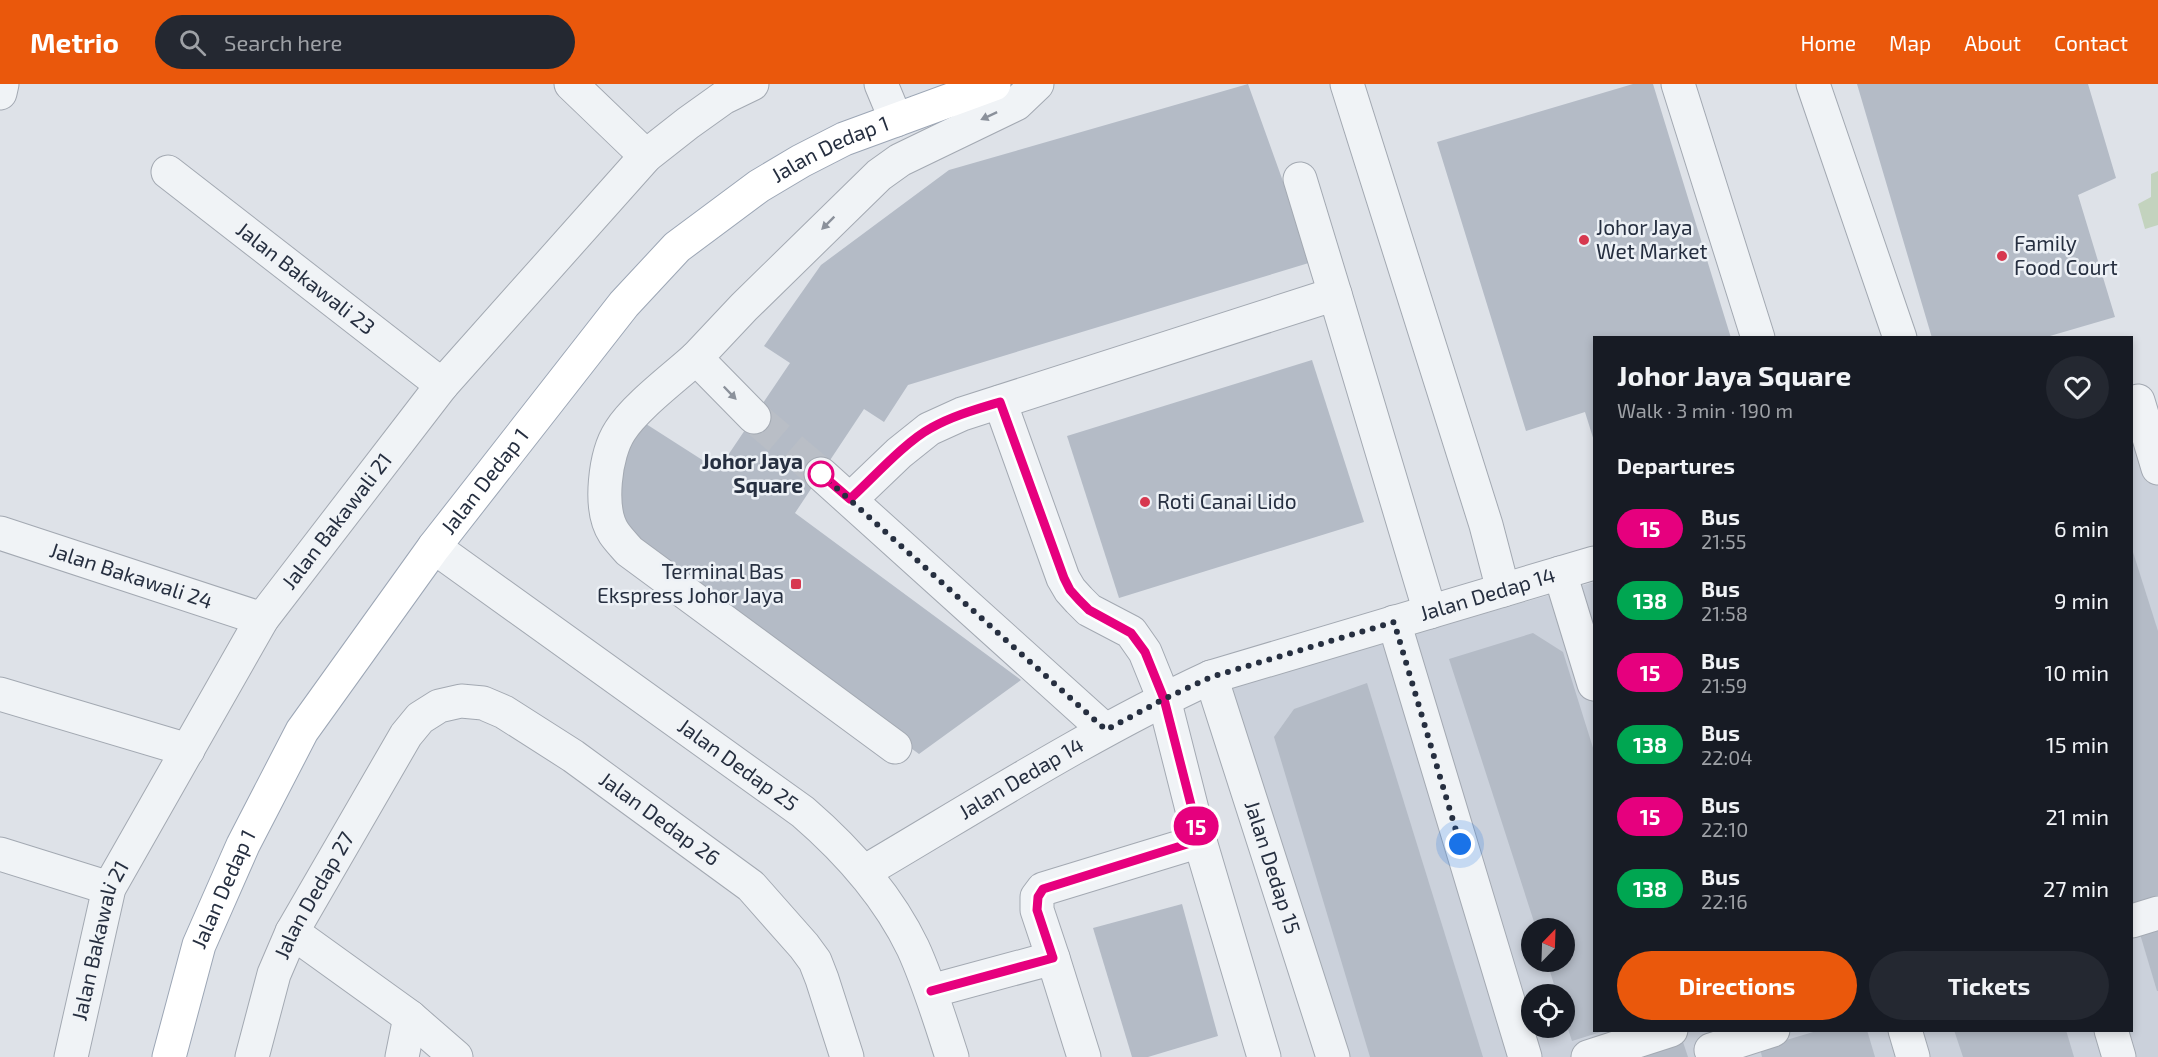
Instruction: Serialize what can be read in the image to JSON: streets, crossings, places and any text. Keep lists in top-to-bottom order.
{
  "streets": {
    "main road": ["Jalan Dedap 1"],
    "street": [
      "Jalan Bakawali 23",
      "Jalan Bakawali 21",
      "Jalan Bakawali 24",
      "Jalan Dedap 14",
      "Jalan Dedap 25",
      "Jalan Dedap 26",
      "Jalan Dedap 15",
      "Jalan Dedap 27"
    ]
  },
  "crossings": [
    ["Jalan Dedap 1", "Jalan Dedap 25"],
    ["Jalan Bakawali 23", "Jalan Bakawali 21"],
    ["Jalan Bakawali 21", "Jalan Bakawali 24"],
    ["Jalan Dedap 14", "Jalan Dedap 25"],
    ["Jalan Dedap 14", "Jalan Dedap 15"],
    ["Jalan Dedap 26", "Jalan Dedap 27"]
  ],
  "places": {
    "other": [
      "Johor Jaya Wet Market",
      "Family Food Court",
      "Johor Jaya Square",
      "Roti Canai Lido"
    ],
    "transit": ["Terminal Bas Ekspress Johor Jaya"]
  },
  "lines": ["bus line 15"],
  "north": "top right",
  "page": {
    "header": "Metrio",
    "search": "Search here",
    "nav": [
      "Home",
      "Map",
      "About",
      "Contact"
    ],
    "on_map": "15",
    "heading": [
      ["Johor Jaya Square", "Walk · 3 min · 190 m"],
      "Departures"
    ],
    "list": [
      {
        "mark": "15",
        "name": "Bus",
        "note": "21:55",
        "value": "6 min"
      },
      {
        "mark": "138",
        "name": "Bus",
        "note": "21:58",
        "value": "9 min"
      },
      {
        "mark": "15",
        "name": "Bus",
        "note": "21:59",
        "value": "10 min"
      },
      {
        "mark": "138",
        "name": "Bus",
        "note": "22:04",
        "value": "15 min"
      },
      {
        "mark": "15",
        "name": "Bus",
        "note": "22:10",
        "value": "21 min"
      },
      {
        "mark": "138",
        "name": "Bus",
        "note": "22:16",
        "value": "27 min"
      }
    ],
    "buttons": ["Directions", "Tickets"]
  }
}
